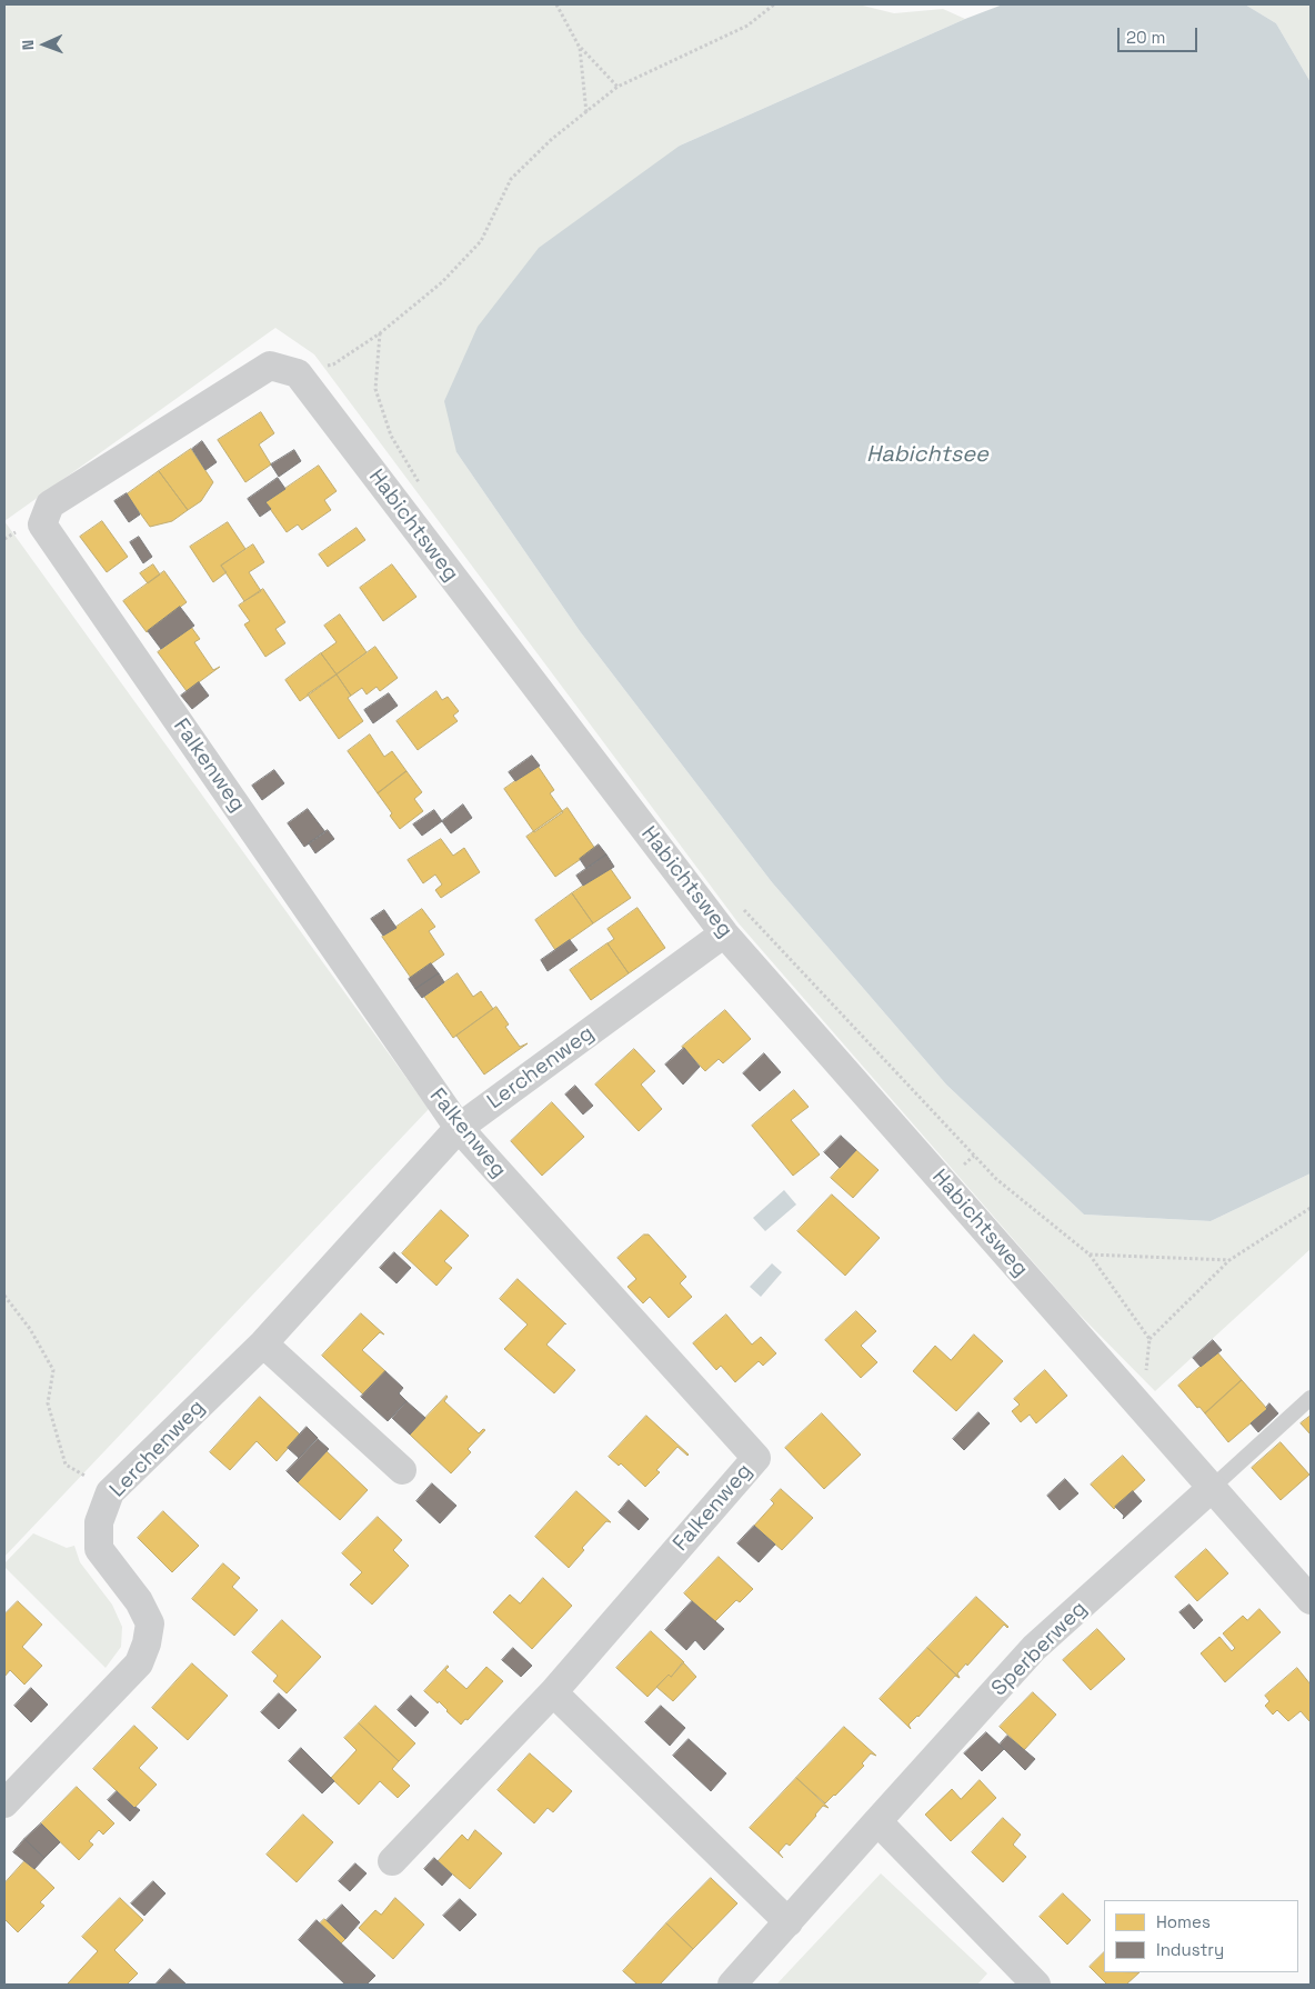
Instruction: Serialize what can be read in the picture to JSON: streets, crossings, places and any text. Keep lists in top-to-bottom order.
{
  "streets": {
    "street": [
      "Habichtsweg",
      "Falkenweg",
      "Lerchenweg",
      "Sperberweg"
    ]
  },
  "crossings": [
    ["Habichtsweg", "Falkenweg"],
    ["Habichtsweg", "Lerchenweg"],
    ["Habichtsweg", "Sperberweg"],
    ["Falkenweg", "Lerchenweg"]
  ],
  "water": ["Habichtsee"],
  "legend": ["Homes", "Industry"],
  "scale_bar": "20 m",
  "north": "left"
}
